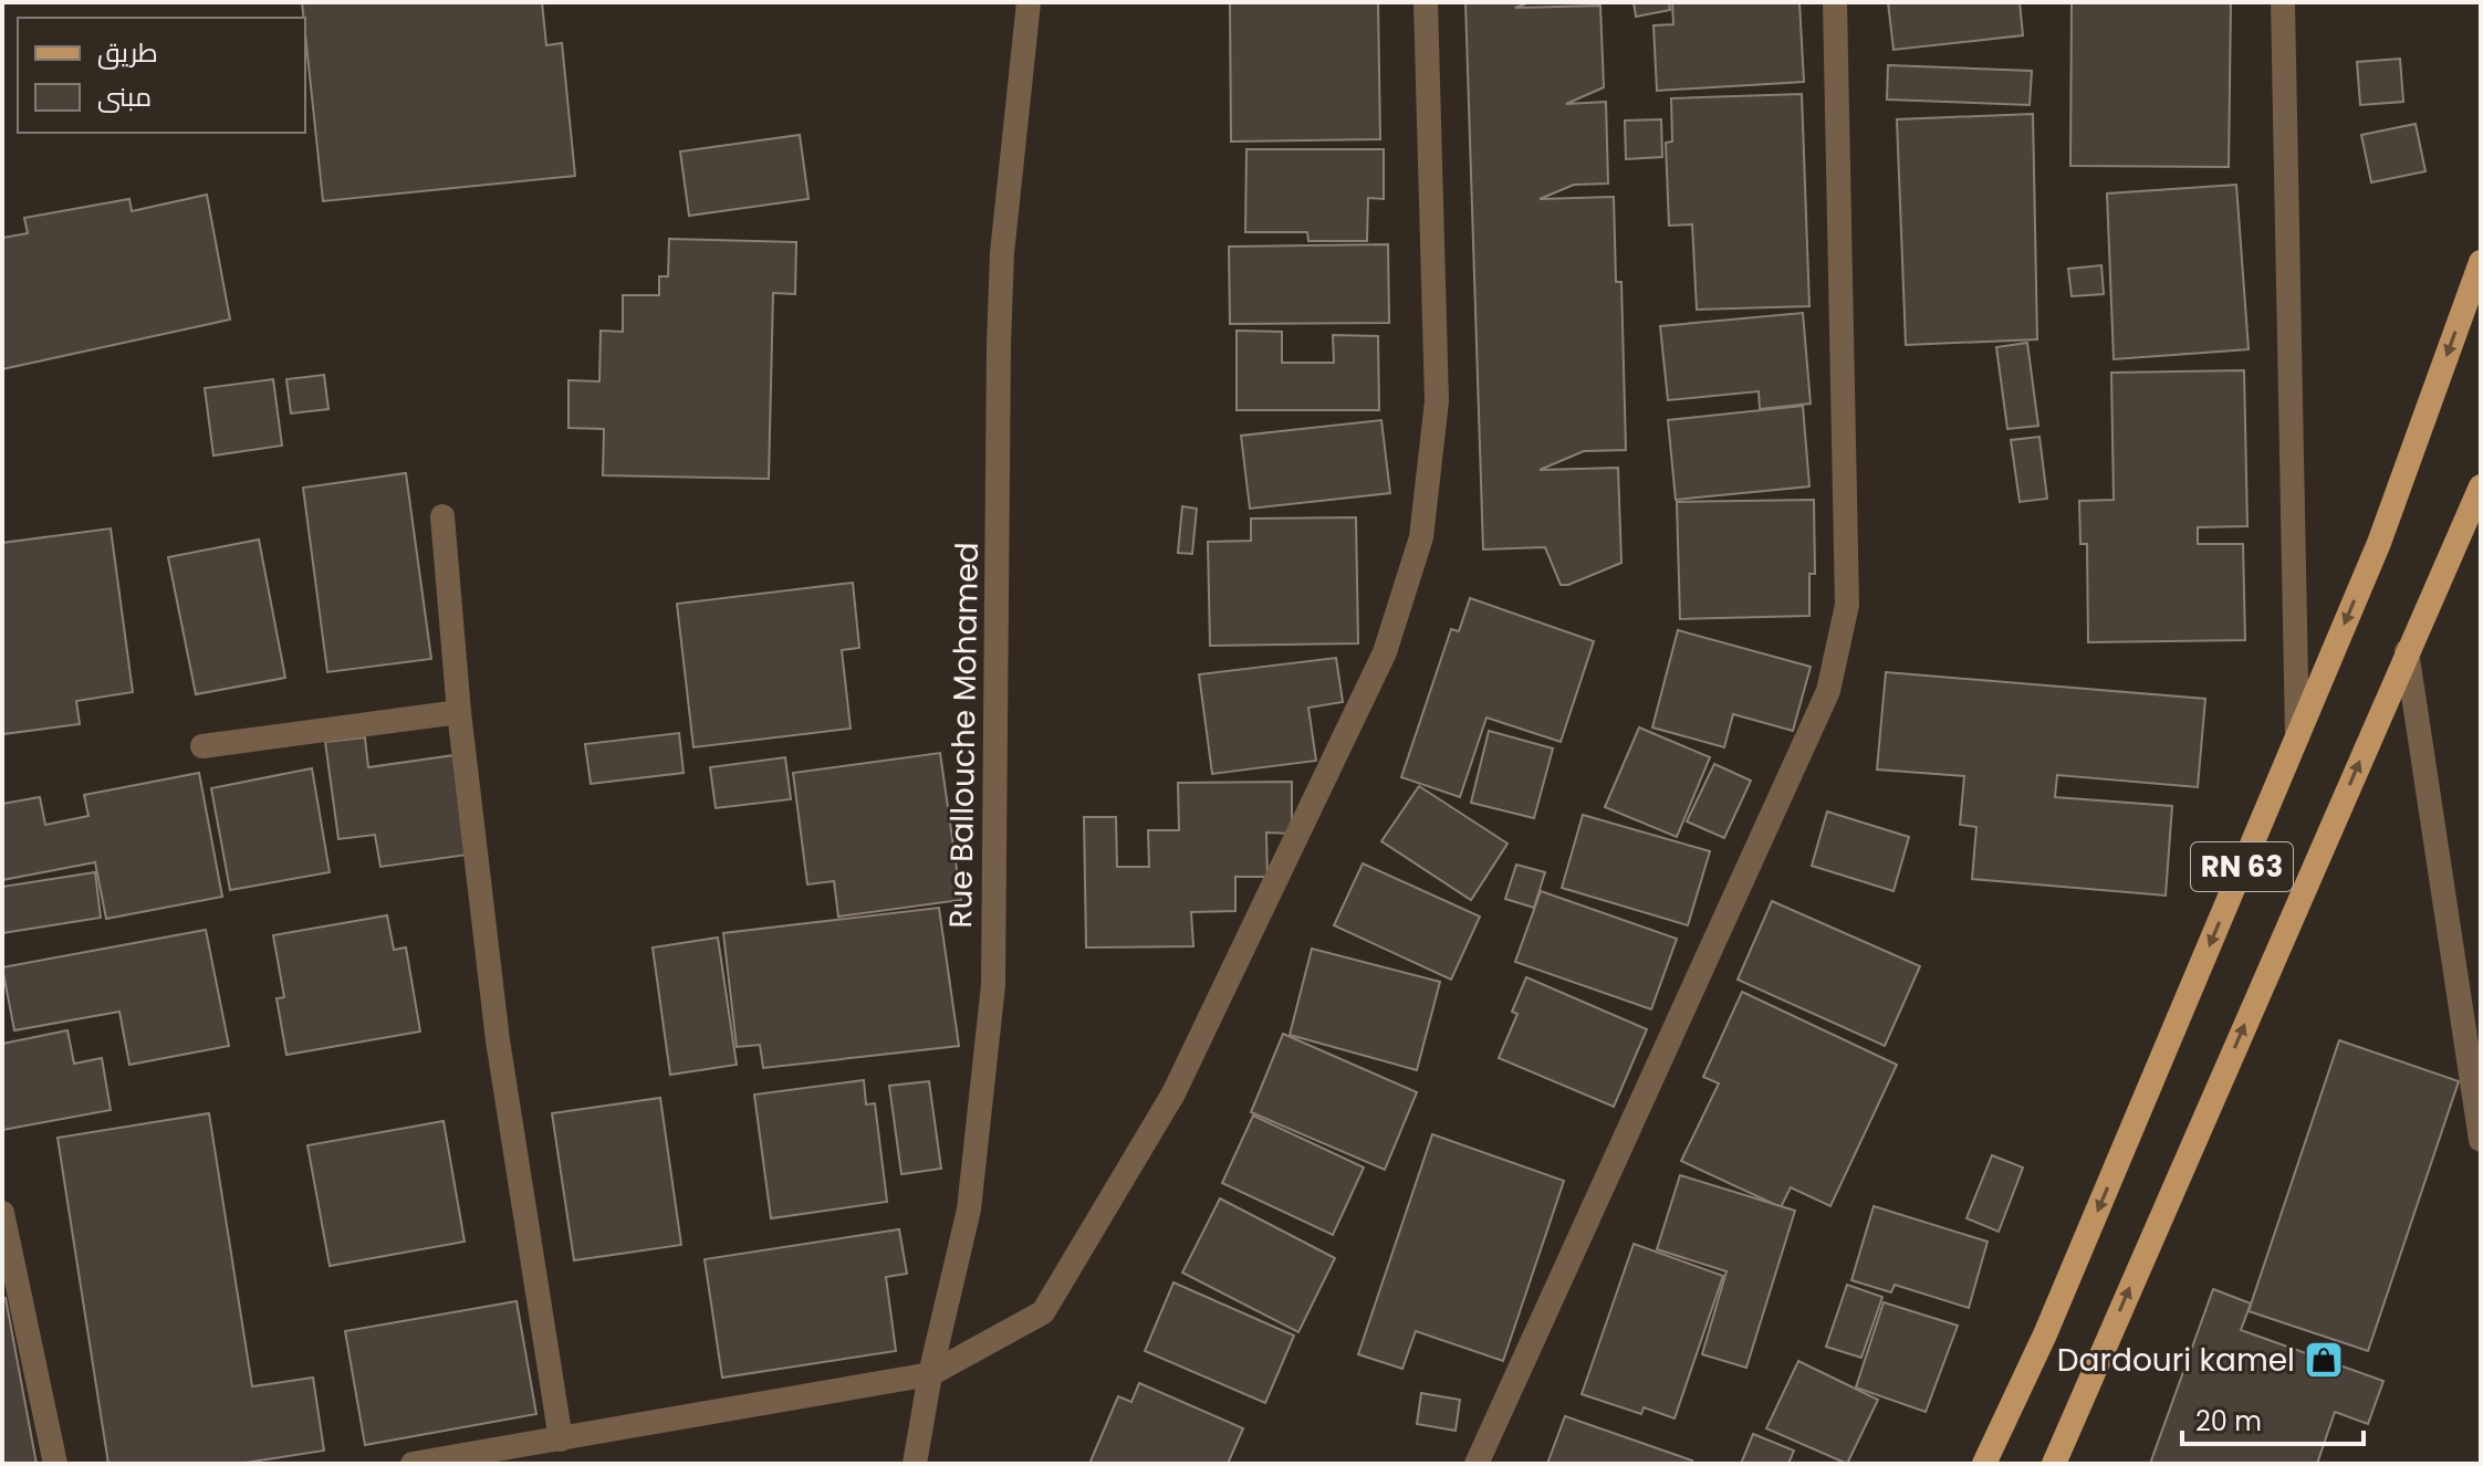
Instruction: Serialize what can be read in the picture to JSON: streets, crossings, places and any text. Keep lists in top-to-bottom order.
{
  "streets": {
    "main road": ["RN 63"],
    "street": ["Rue Ballouche Mohamed"]
  },
  "places": {
    "shop": ["Dardouri kamel"]
  },
  "legend": ["طريق", "مبنى"],
  "scale_bar": "20 m"
}
